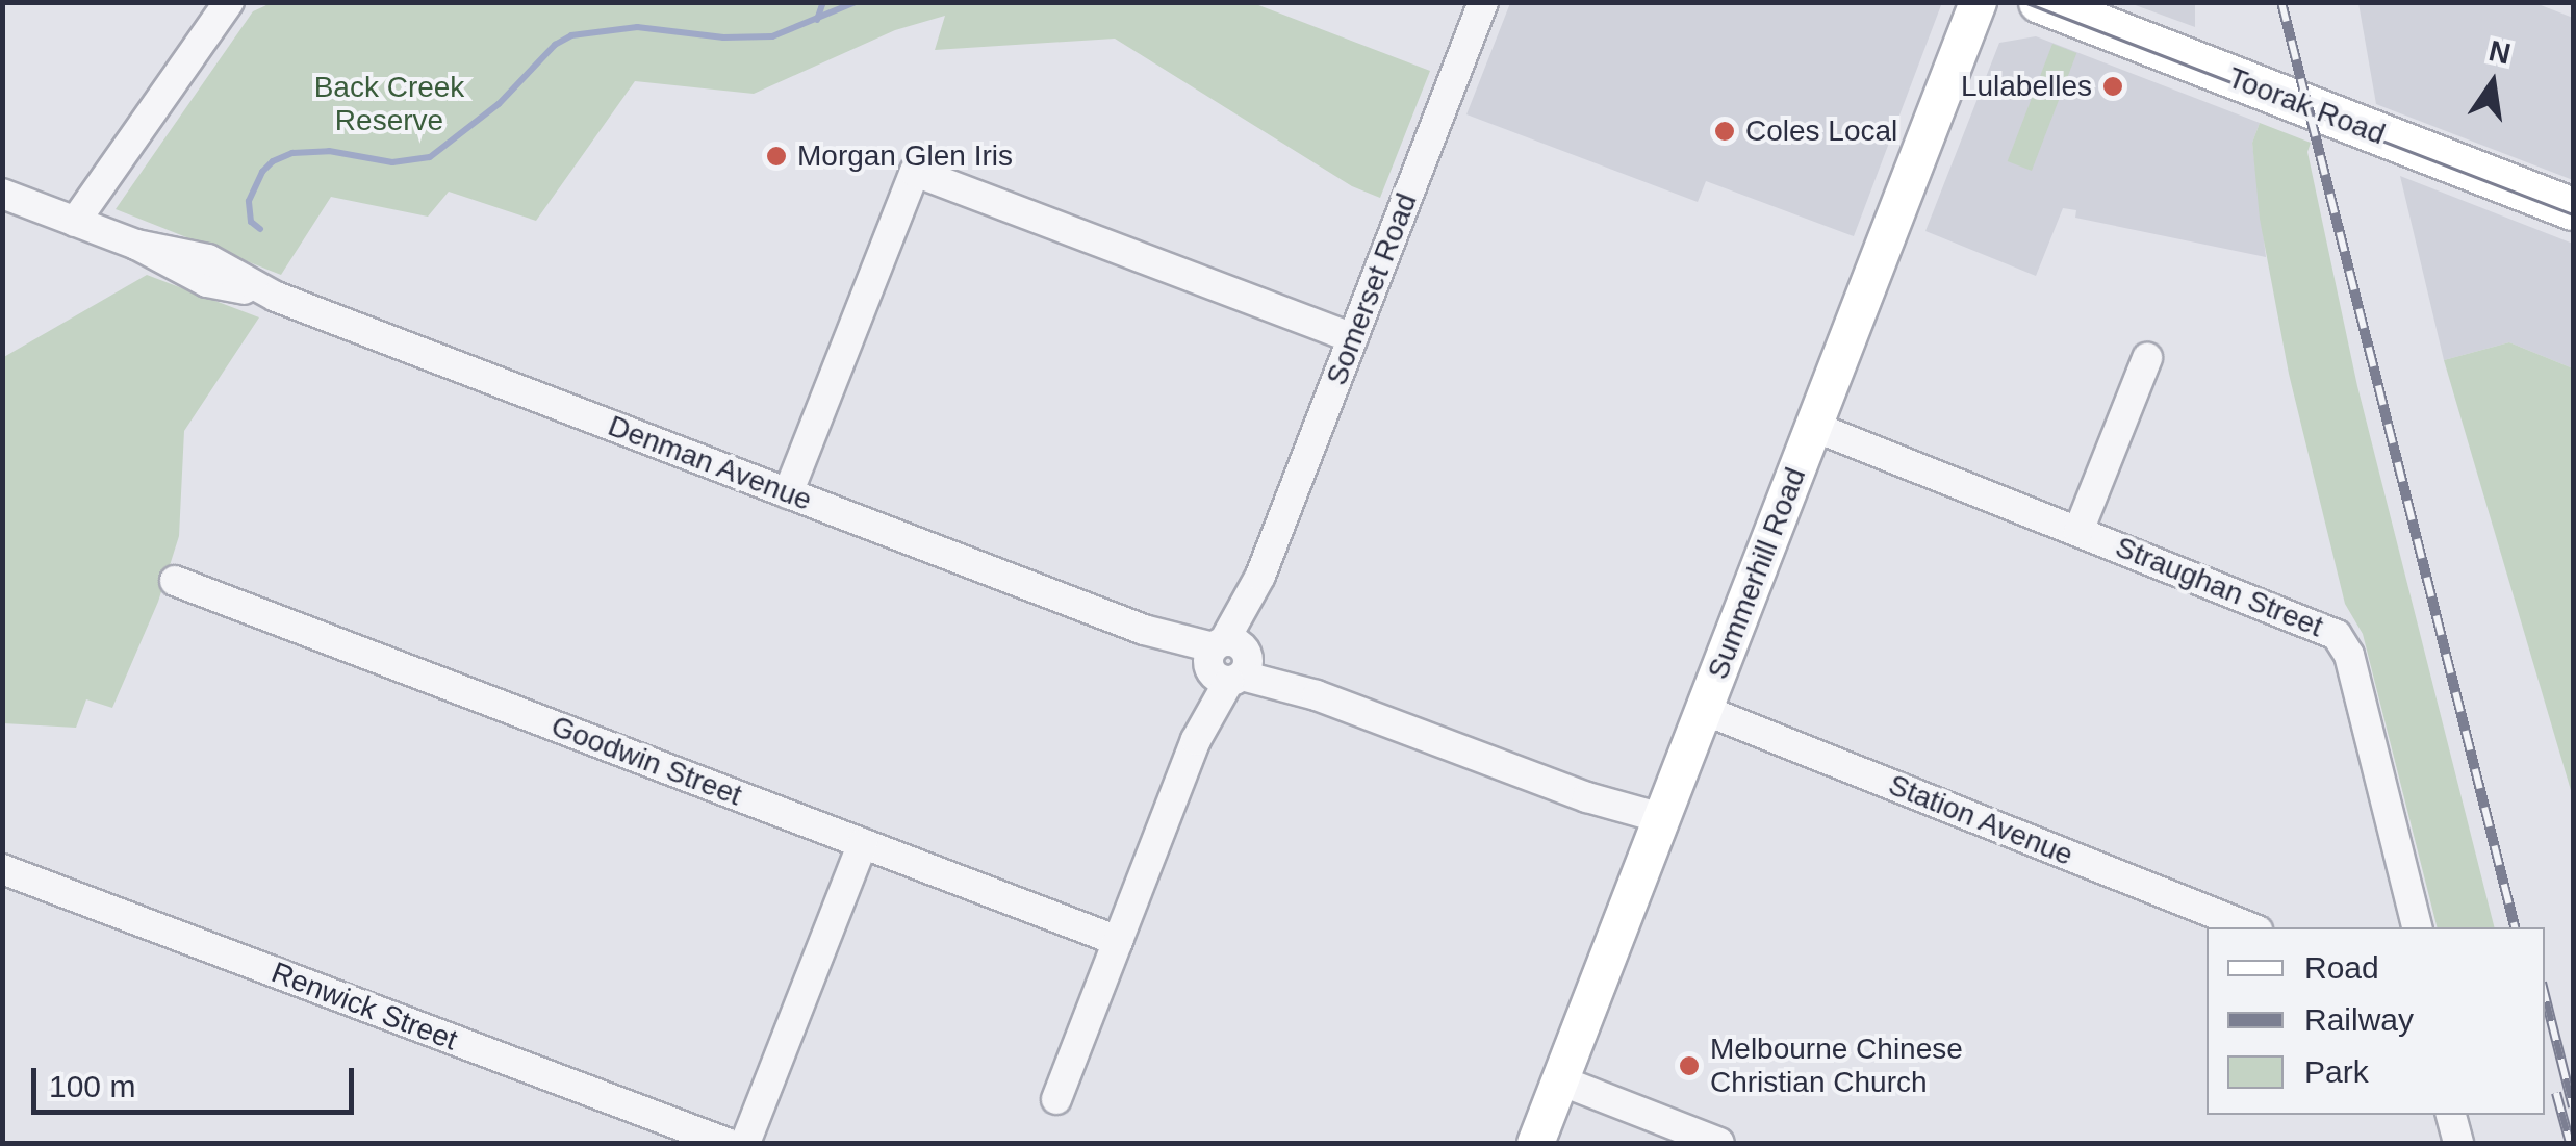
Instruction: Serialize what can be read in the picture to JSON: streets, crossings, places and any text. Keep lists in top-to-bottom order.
{
  "streets": {
    "highway": ["Toorak Road"],
    "main road": ["Summerhill Road"],
    "street": [
      "Somerset Road",
      "Denman Avenue",
      "Straughan Street",
      "Goodwin Street",
      "Station Avenue",
      "Renwick Street"
    ]
  },
  "crossings": [
    ["Somerset Road", "Denman Avenue"],
    ["Somerset Road", "Goodwin Street"],
    ["Denman Avenue", "Summerhill Road"],
    ["Summerhill Road", "Straughan Street"],
    ["Summerhill Road", "Station Avenue"]
  ],
  "parks": ["Back Creek Reserve"],
  "places": [
    "Lulabelles",
    "Coles Local",
    "Morgan Glen Iris",
    "Melbourne Chinese Christian Church"
  ],
  "legend": ["Road", "Railway", "Park"],
  "scale_bar": "100 m",
  "north": "top"
}
